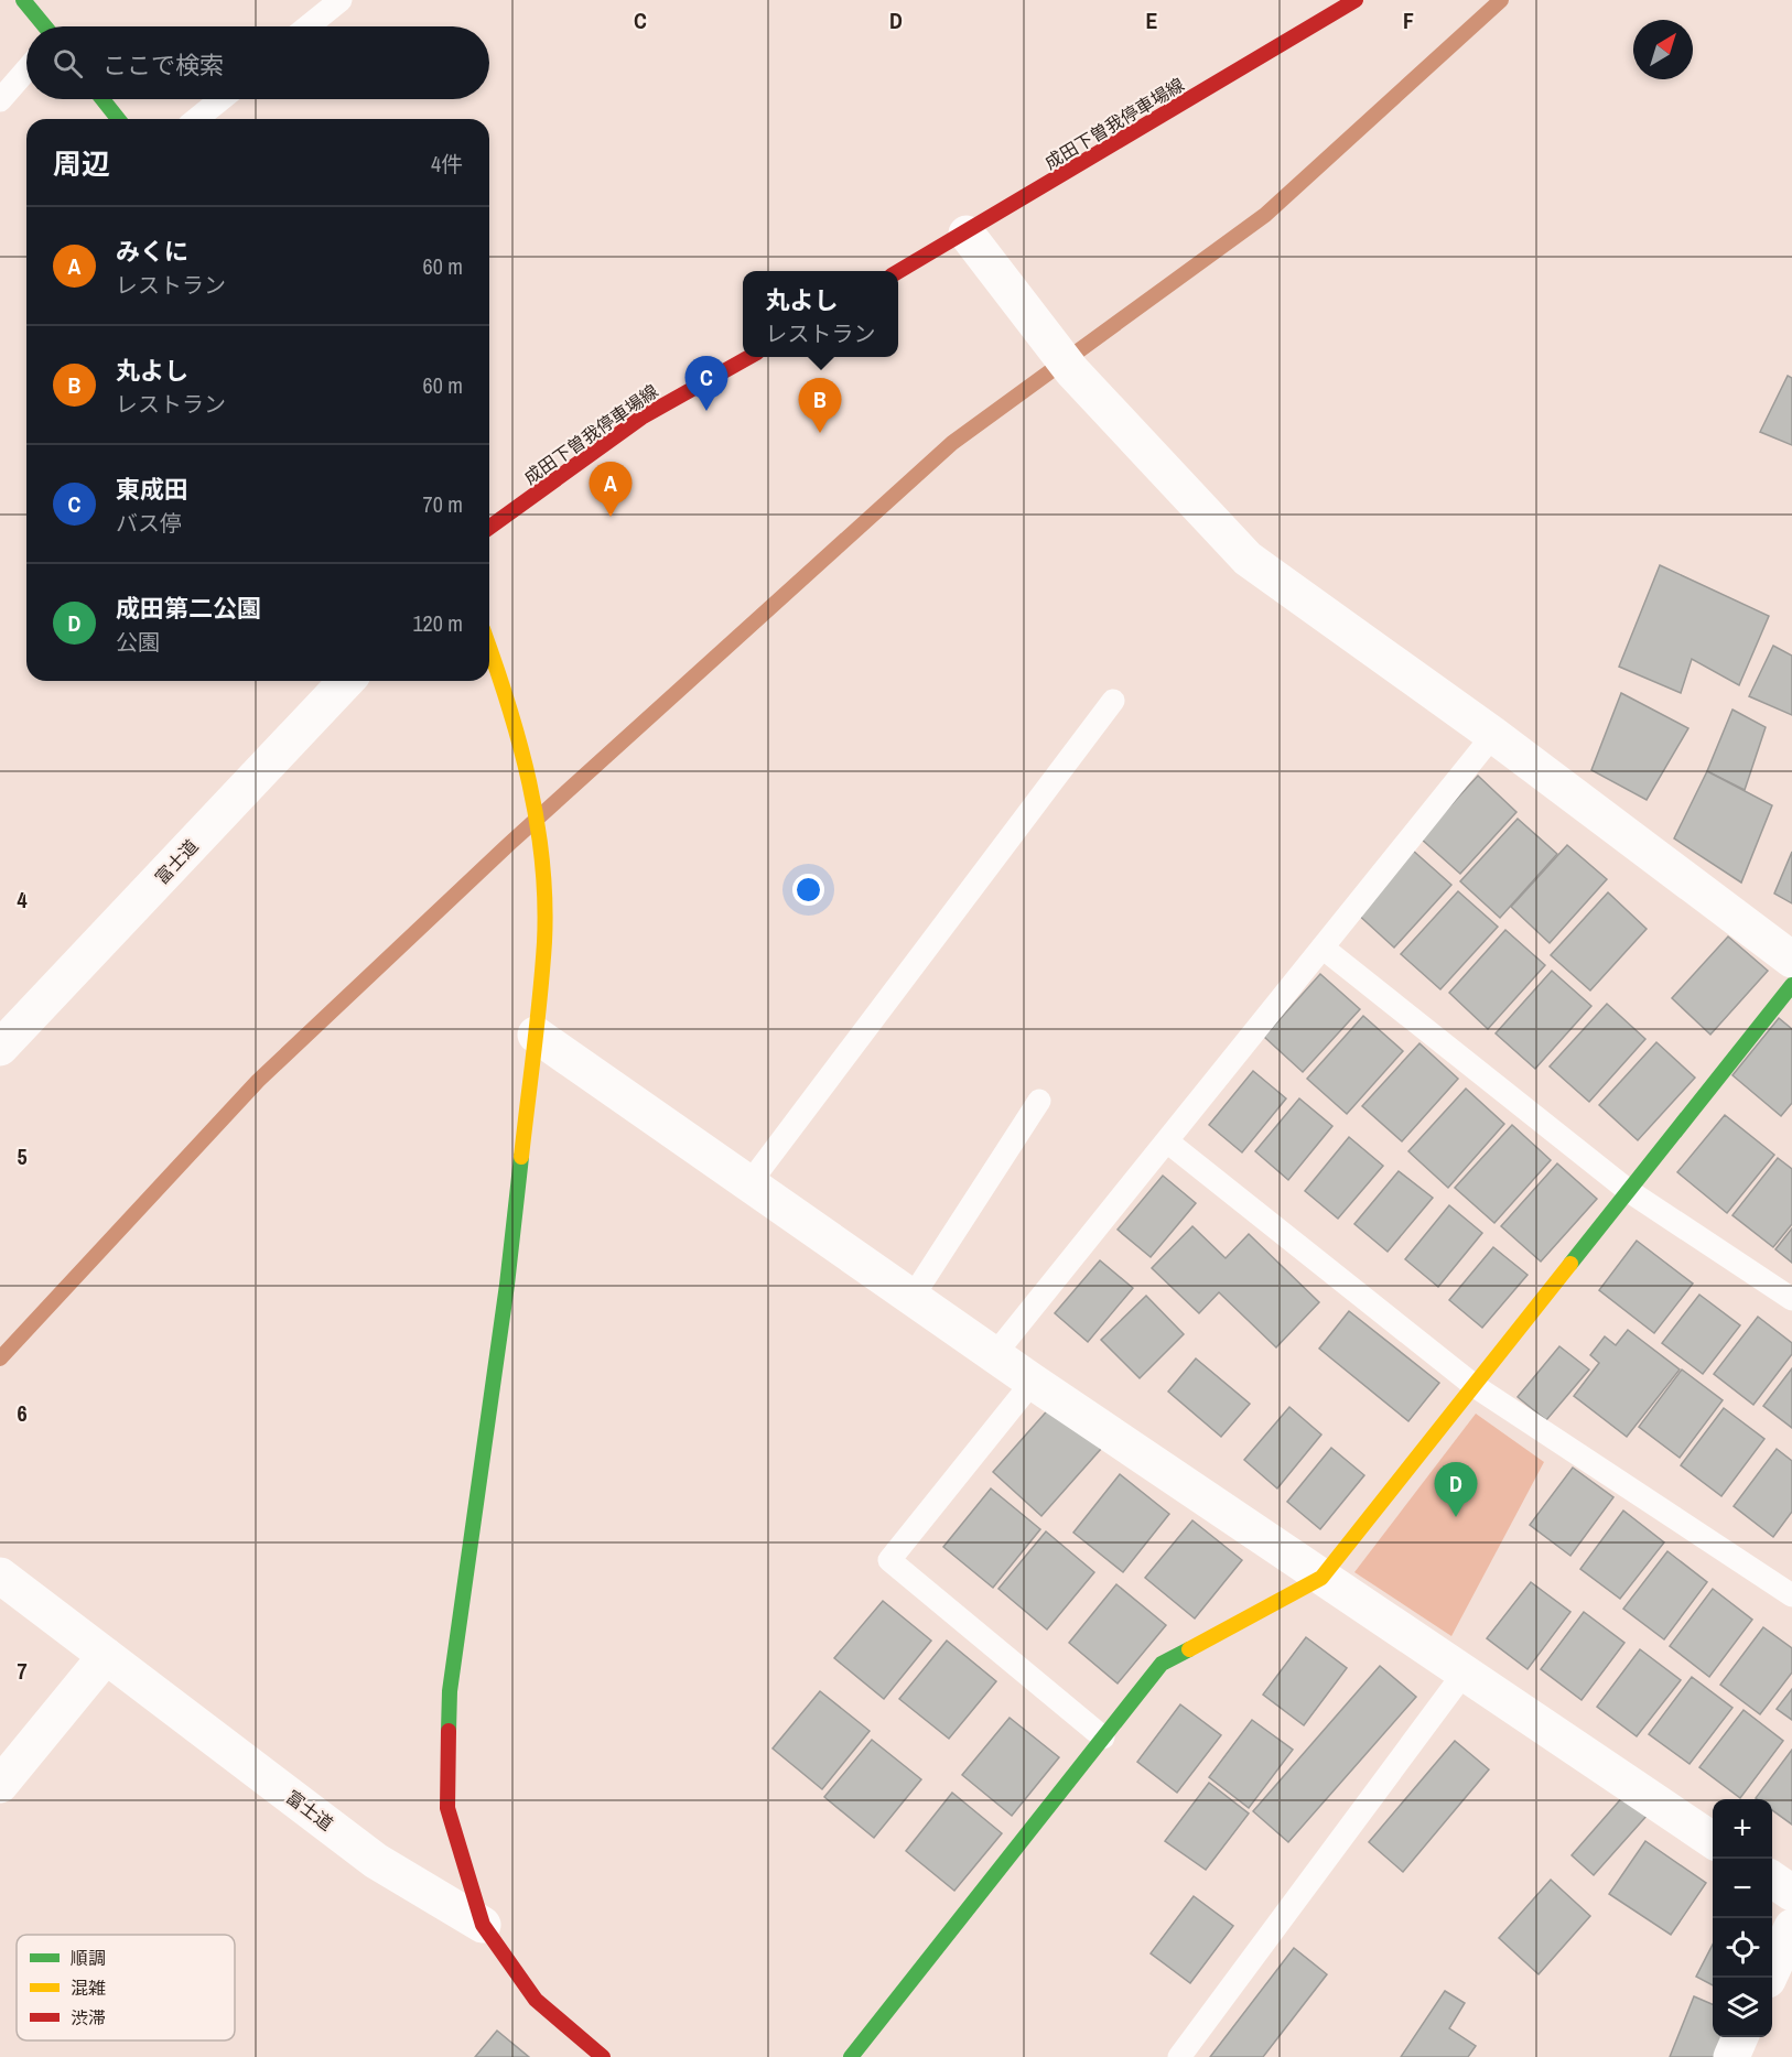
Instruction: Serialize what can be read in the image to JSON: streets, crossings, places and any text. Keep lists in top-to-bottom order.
{
  "streets": {
    "street": ["成田下曽我停車場線", "富士道"]
  },
  "legend": ["順調", "混雑", "渋滞"],
  "north": "top right",
  "page": {
    "search": "ここで検索",
    "heading": ["周辺", "4件"],
    "list": [
      {
        "mark": "A",
        "name": "みくに",
        "note": "レストラン",
        "value": "60 m"
      },
      {
        "mark": "B",
        "name": "丸よし",
        "note": "レストラン",
        "value": "60 m"
      },
      {
        "mark": "C",
        "name": "東成田",
        "note": "バス停",
        "value": "70 m"
      },
      {
        "mark": "D",
        "name": "成田第二公園",
        "note": "公園",
        "value": "120 m"
      }
    ],
    "popup": ["丸よし", "レストラン"],
    "pins": [
      "C",
      "B",
      "A",
      "D"
    ],
    "map_buttons": ["+", "−"]
  },
  "grid": {
    "columns": [
      "C",
      "D",
      "E",
      "F"
    ],
    "rows": [
      "4",
      "5",
      "6",
      "7"
    ]
  }
}
